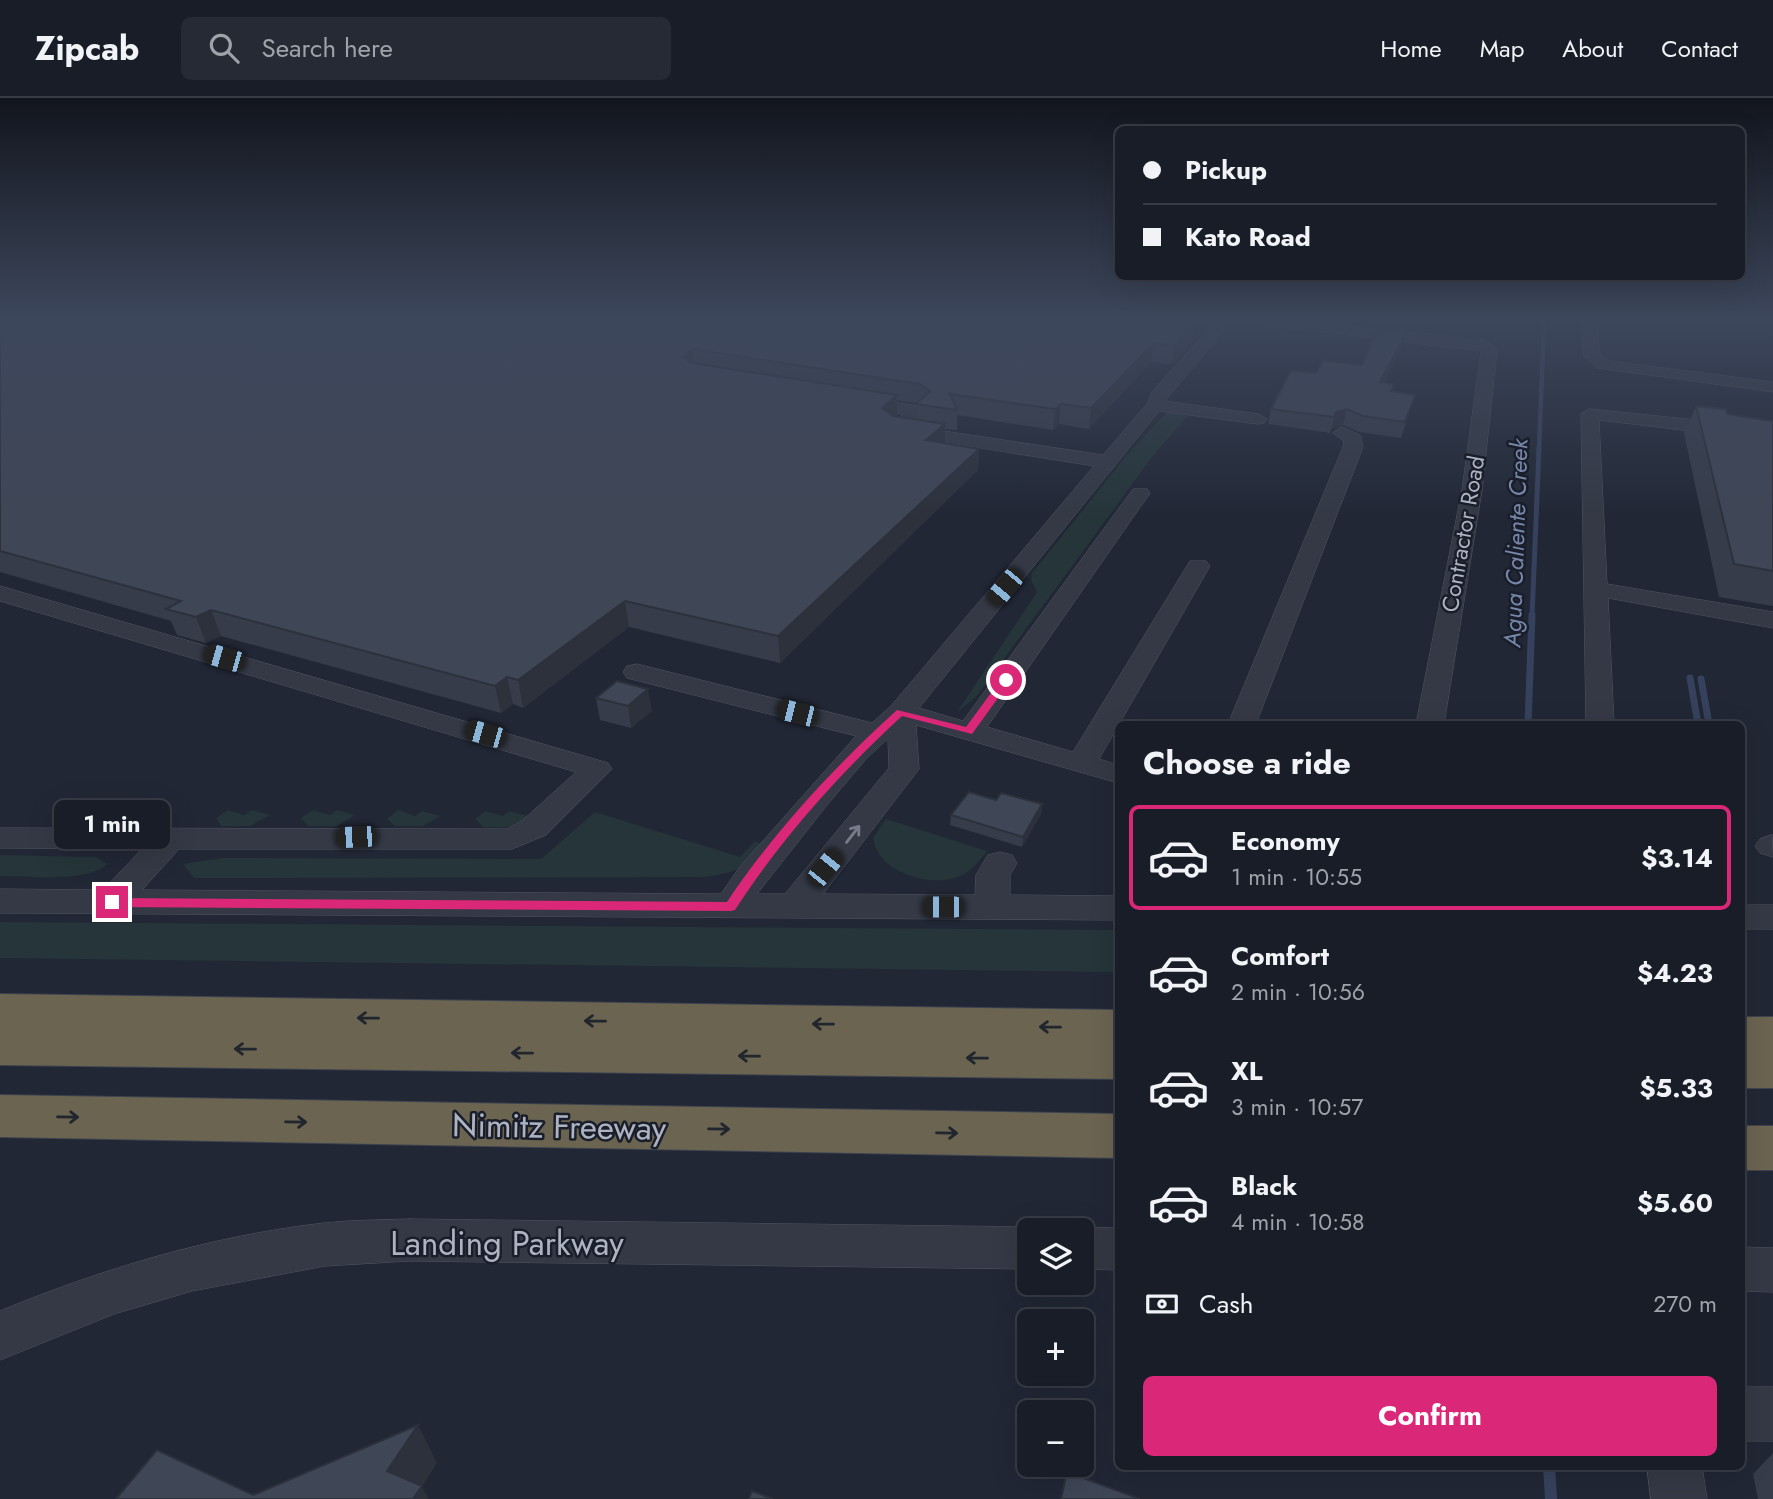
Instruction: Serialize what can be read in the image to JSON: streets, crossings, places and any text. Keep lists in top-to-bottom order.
{
  "streets": {
    "highway": ["Nimitz Freeway"],
    "street": ["Contractor Road", "Landing Parkway"]
  },
  "water": ["Agua Caliente Creek"],
  "page": {
    "header": "Zipcab",
    "search": "Search here",
    "nav": [
      "Home",
      "Map",
      "About",
      "Contact"
    ],
    "banner": ["Pickup", "Kato Road"],
    "heading": "Choose a ride",
    "bubble": "1 min",
    "list": [
      {
        "name": "Economy",
        "note": "1 min · 10:55",
        "value": "$3.14"
      },
      {
        "name": "Comfort",
        "note": "2 min · 10:56",
        "value": "$4.23"
      },
      {
        "name": "XL",
        "note": "3 min · 10:57",
        "value": "$5.33"
      },
      {
        "name": "Black",
        "note": "4 min · 10:58",
        "value": "$5.60"
      }
    ],
    "map_buttons": ["+", "−"],
    "pay": ["Cash", "270 m"],
    "buttons": "Confirm"
  }
}
